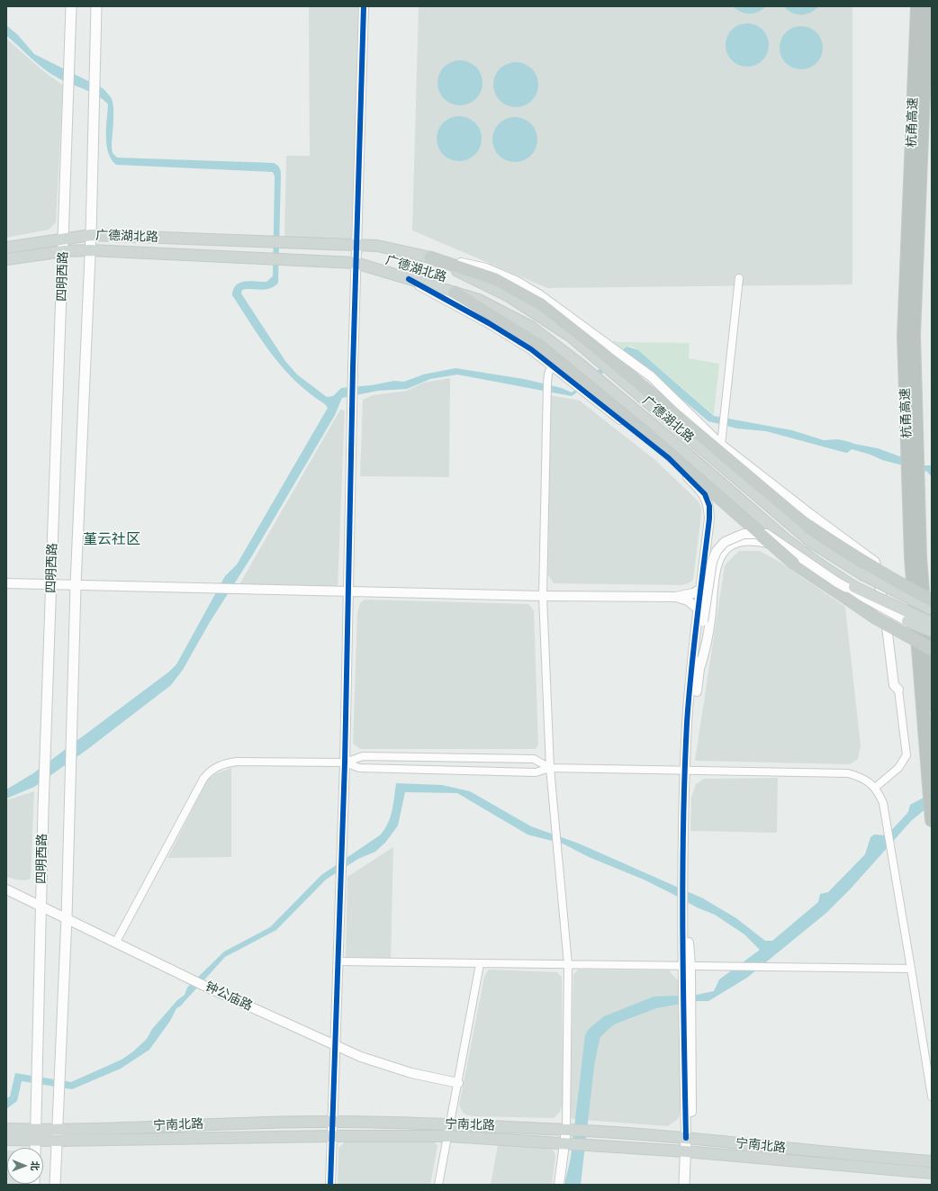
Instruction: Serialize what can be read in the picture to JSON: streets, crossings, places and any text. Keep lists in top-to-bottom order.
{
  "streets": {
    "highway": ["杭甬高速"],
    "main road": ["广德湖北路", "四明西路", "宁南北路"],
    "street": ["钟公庙路"]
  },
  "crossings": [
    ["广德湖北路", "四明西路"],
    ["四明西路", "钟公庙路"],
    ["四明西路", "宁南北路"]
  ],
  "districts": ["堇云社区"],
  "north": "right"
}
